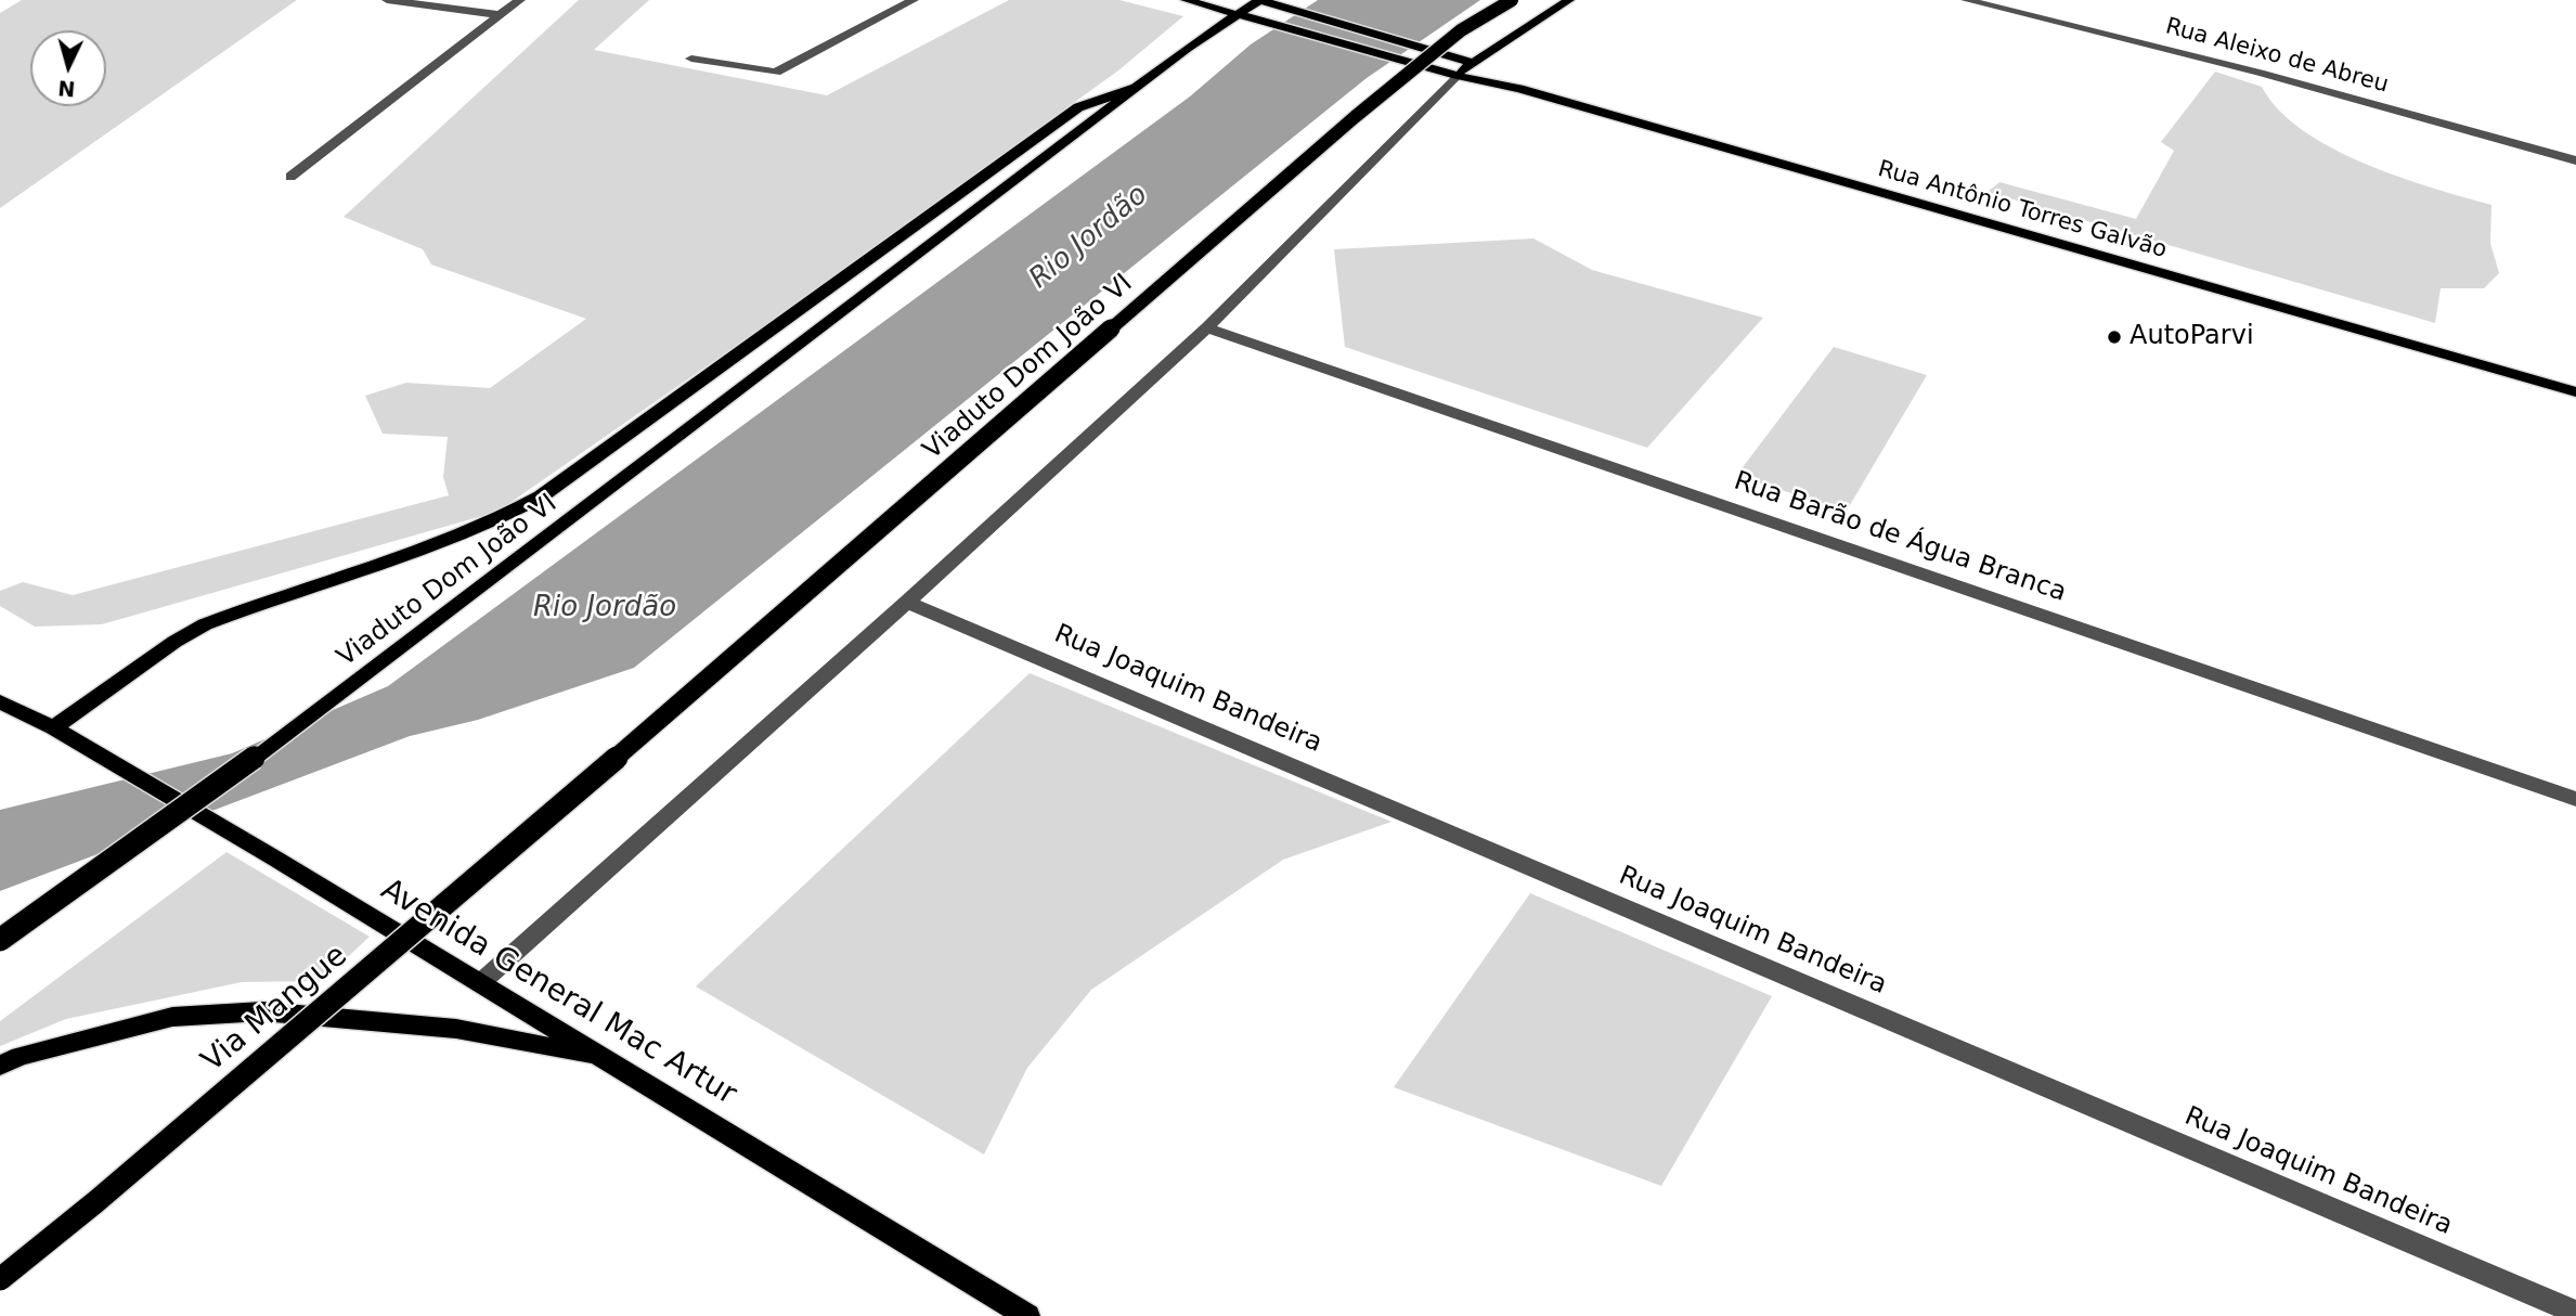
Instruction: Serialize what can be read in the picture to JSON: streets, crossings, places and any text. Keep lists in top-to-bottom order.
{
  "streets": {
    "main road": [
      "Rua Antônio Torres Galvão",
      "Viaduto Dom João VI",
      "Avenida General Mac Artur",
      "Via Mangue"
    ],
    "street": ["Rua Aleixo de Abreu", "Rua Barão de Água Branca", "Rua Joaquim Bandeira"]
  },
  "crossings": [
    ["Rua Antônio Torres Galvão", "Viaduto Dom João VI"],
    ["Viaduto Dom João VI", "Via Mangue"]
  ],
  "water": ["Rio Jordão"],
  "places": ["AutoParvi"],
  "north": "bottom"
}
